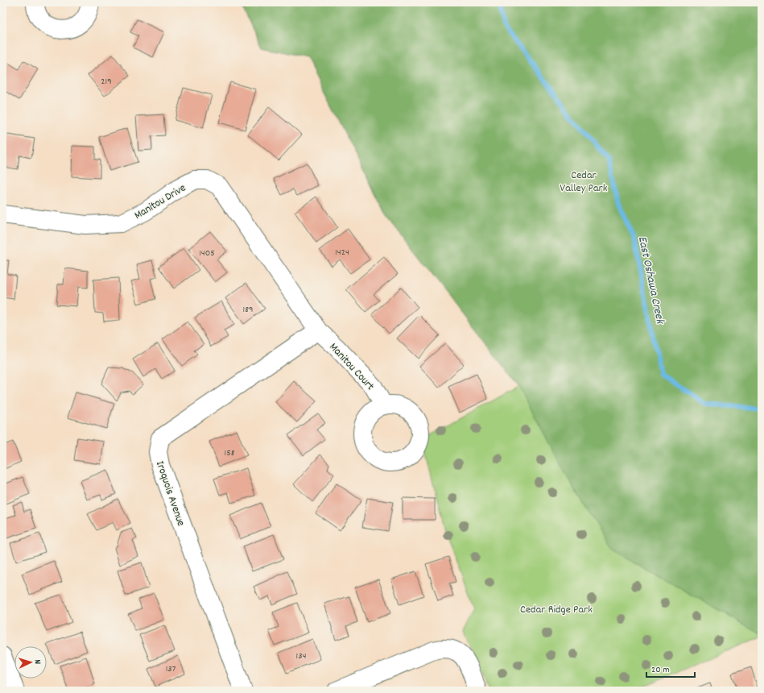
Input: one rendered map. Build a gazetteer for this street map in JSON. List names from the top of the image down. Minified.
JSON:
{"streets":{"street":["Manitou Drive","Manitou Court","Iroquois Avenue"]},"crossings":[["Manitou Drive","Manitou Court"],["Manitou Drive","Iroquois Avenue"],["Manitou Court","Iroquois Avenue"]],"water":["East Oshawa Creek"],"parks":["Cedar Valley Park","Cedar Ridge Park"],"house_numbers":["219","1424","1405","189","158","134","137"],"scale_bar":"20 m","north":"right"}
